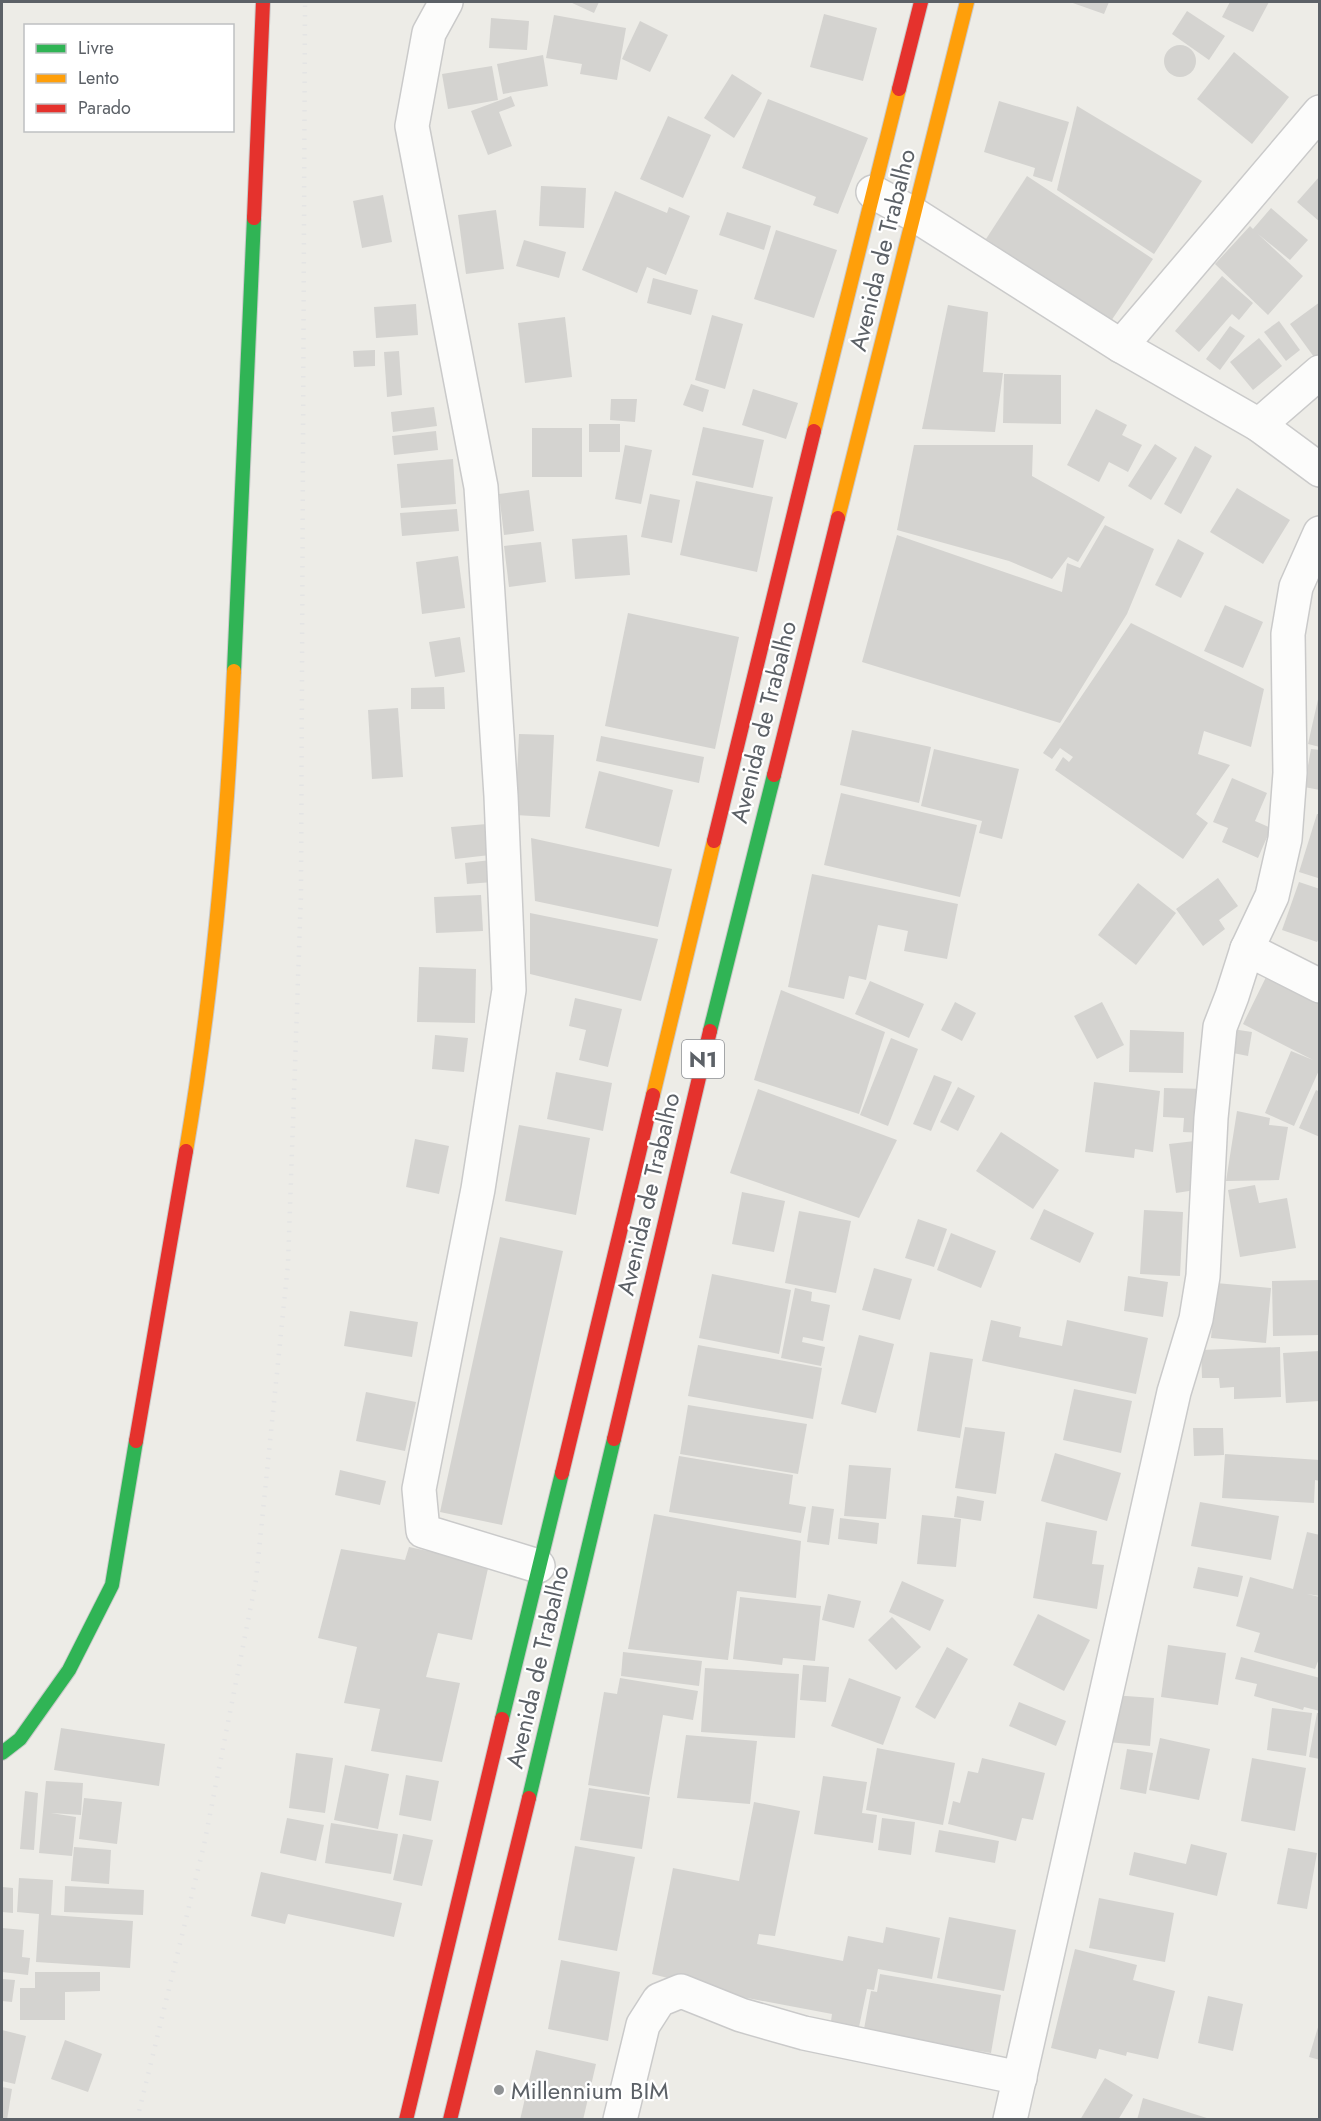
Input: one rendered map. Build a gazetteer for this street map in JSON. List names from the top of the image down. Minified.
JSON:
{"streets":{"main road":["Avenida de Trabalho","N1"]},"places":["Millennium BIM"],"legend":["Livre","Lento","Parado"]}
